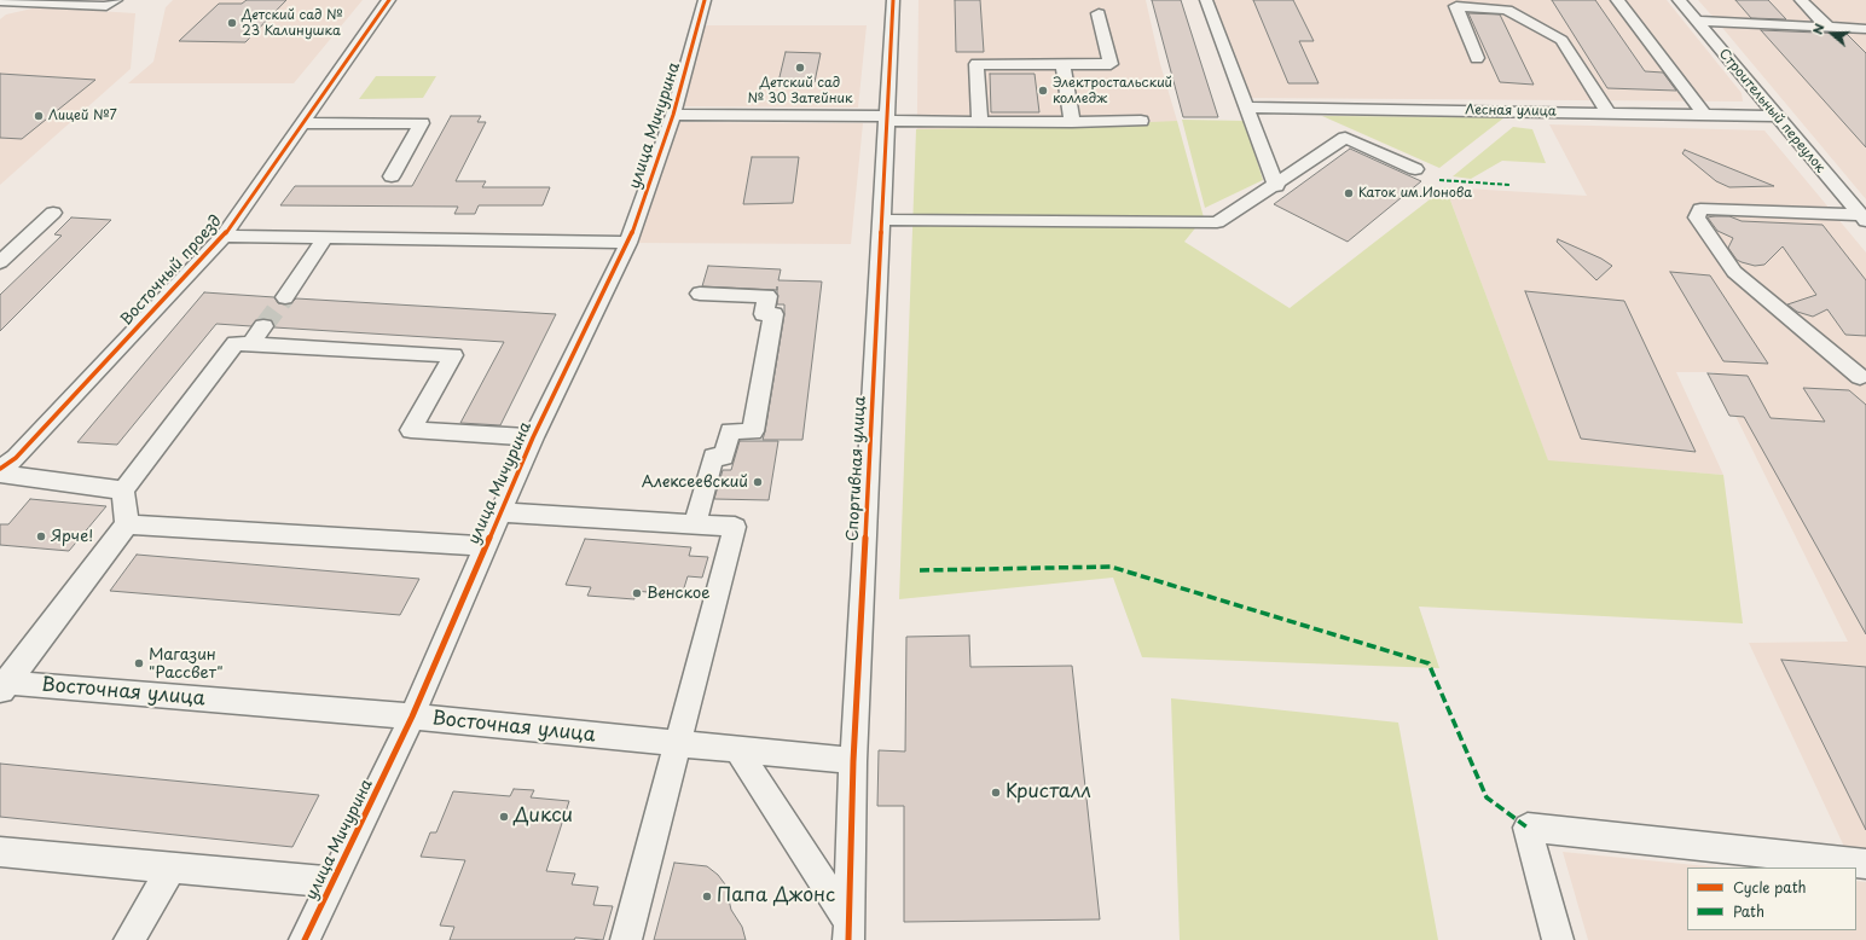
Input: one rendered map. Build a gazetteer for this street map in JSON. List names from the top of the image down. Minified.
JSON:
{"streets":{"street":["Лесная улица","Строительный переулок","улица Мичурина","Восточный проезд","Спортивная улица","Восточная улица"]},"crossings":[["Лесная улица","Строительный переулок"],["улица Мичурина","Восточная улица"],["Спортивная улица","Восточная улица"]],"places":["Детский сад № 23 Калинушка","Детский сад № 30 Затейник","Электростальский колледж","Лицей №7","Каток им.Ионова","Алексеевский","Ярче!","Венское","Магазин \"Рассвет\"","Кристалл","Дикси","Папа Джонс"],"legend":["Cycle path","Path"],"north":"left"}
